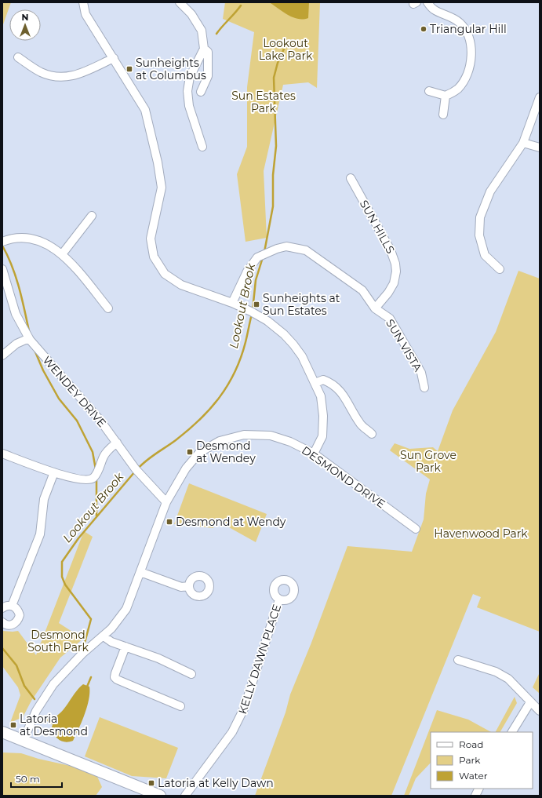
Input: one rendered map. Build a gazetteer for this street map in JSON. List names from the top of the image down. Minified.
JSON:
{"streets":{"street":["SUN HILLS","SUN VISTA","WENDEY DRIVE","DESMOND DRIVE","KELLY DAWN PLACE"]},"crossings":[["SUN HILLS","SUN VISTA"],["WENDEY DRIVE","DESMOND DRIVE"]],"water":["Lookout Brook"],"parks":["Lookout Lake Park","Sun Estates Park","Sun Grove Park","Havenwood Park","Desmond South Park"],"places":{"other":["Triangular Hill"],"transit":["Sunheights at Columbus","Sunheights at Sun Estates","Desmond at Wendey","Desmond at Wendy","Latoria at Desmond","Latoria at Kelly Dawn"]},"legend":["Road","Park","Water"],"scale_bar":"50 m","north":"top"}
